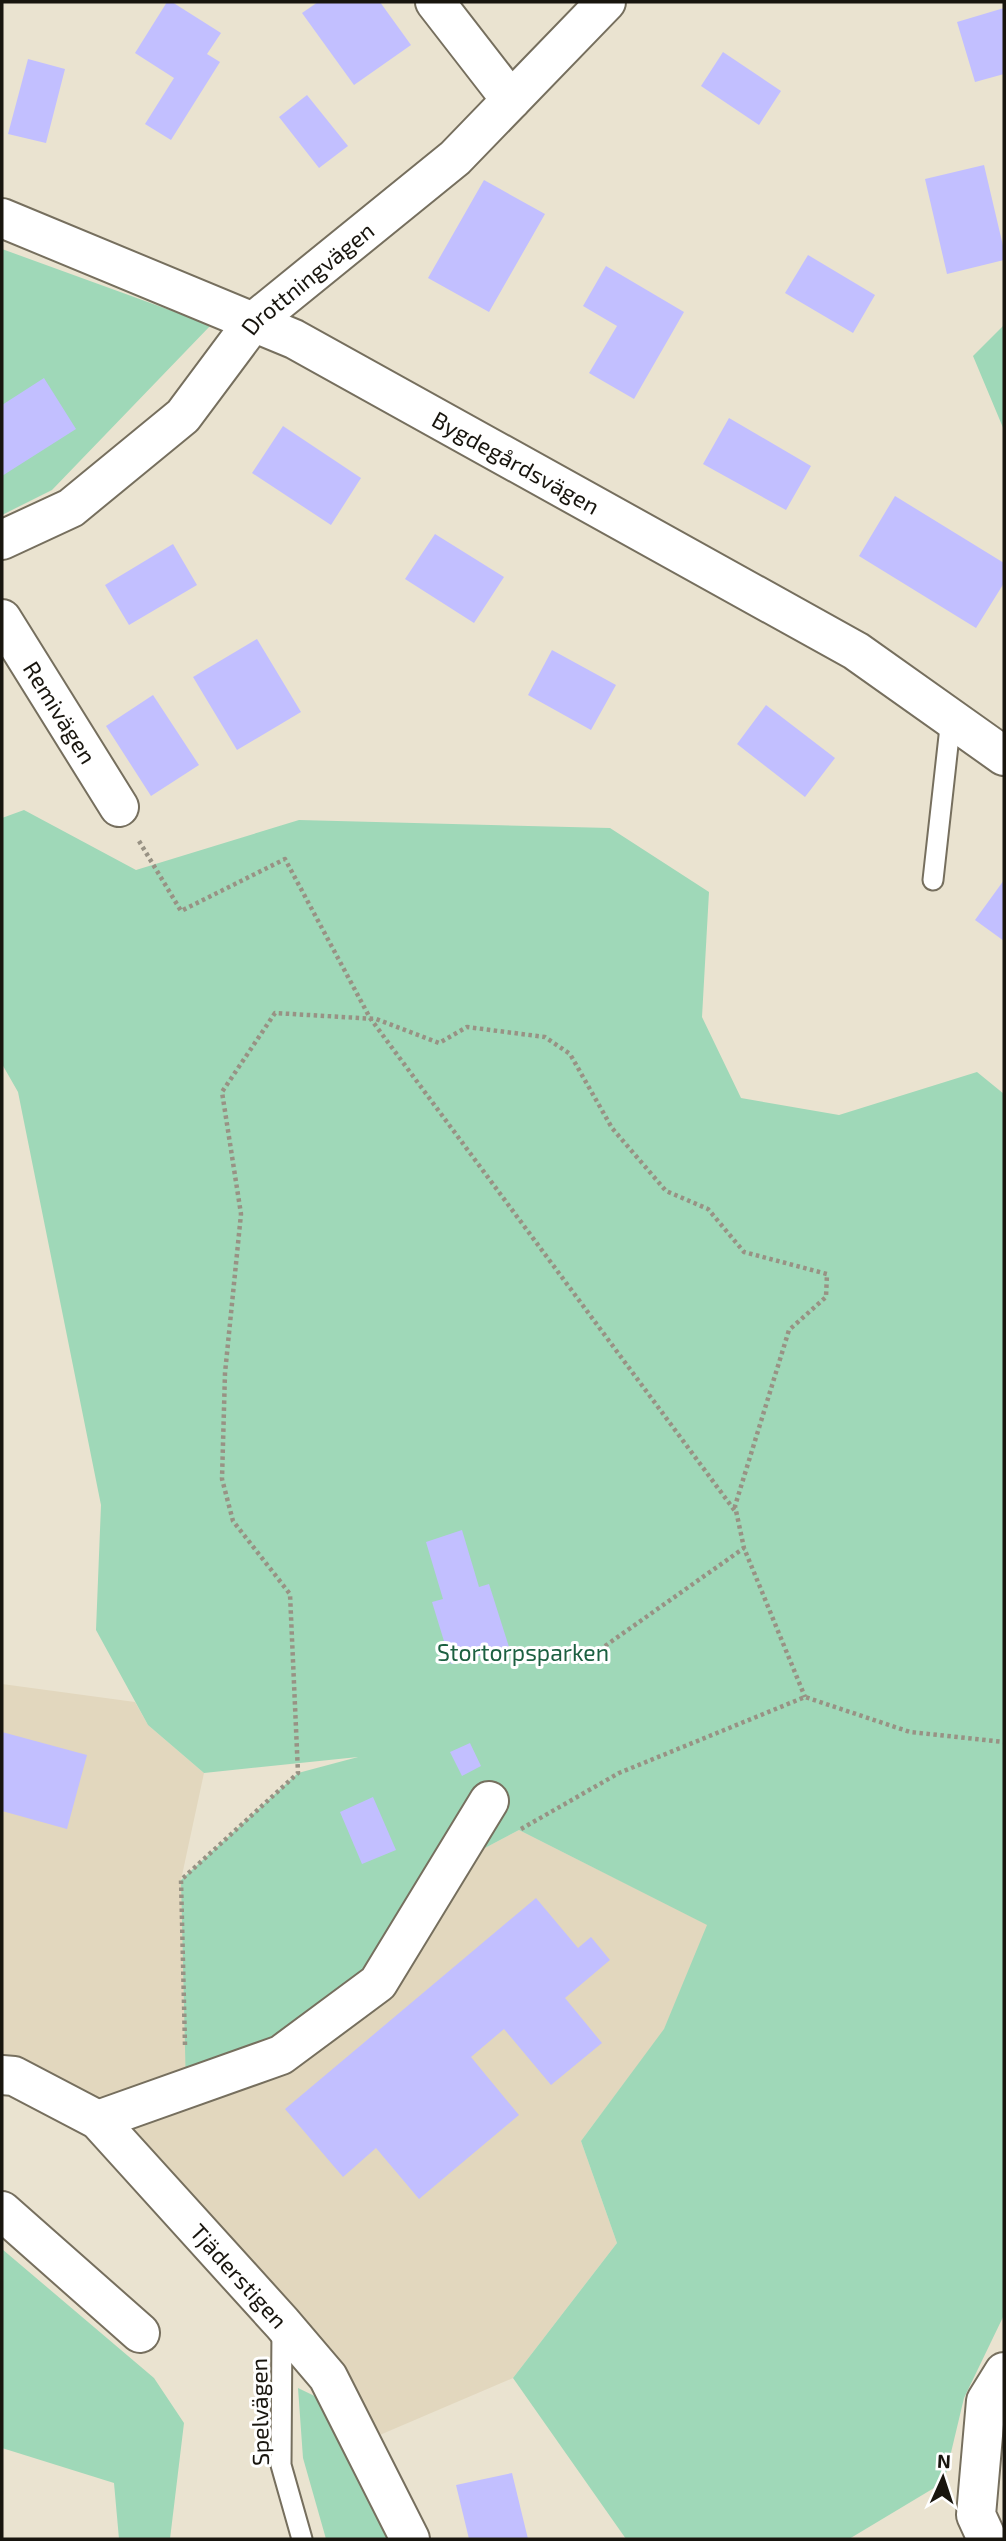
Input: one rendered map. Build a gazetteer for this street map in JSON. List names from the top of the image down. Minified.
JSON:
{"streets":{"street":["Drottningvägen","Bygdegårdsvägen","Remivägen","Tjäderstigen"],"lane":["Spelvägen"]},"crossings":[["Drottningvägen","Bygdegårdsvägen"],["Tjäderstigen","Spelvägen"]],"parks":["Stortorpsparken"],"north":"top"}
